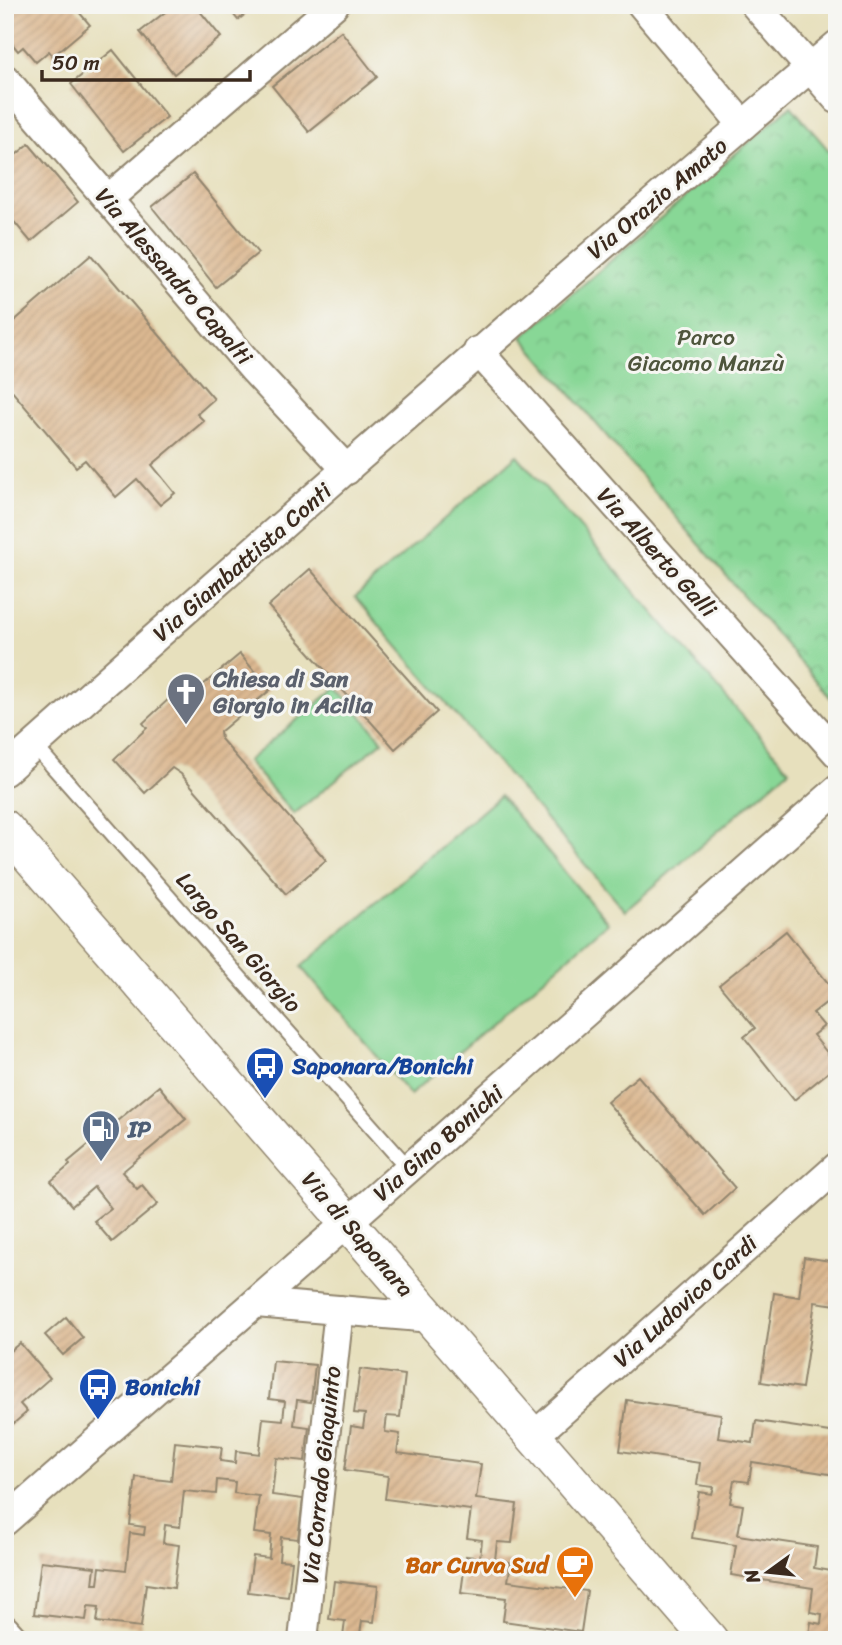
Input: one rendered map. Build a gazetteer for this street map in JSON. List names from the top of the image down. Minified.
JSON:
{"streets":{"street":["Via Orazio Amato","Via Alessandro Capalti","Via Alberto Galli","Via Giambattista Conti","Via Gino Bonichi","Via di Saponara","Via Ludovico Cardi","Via Corrado Giaquinto"],"lane":["Largo San Giorgio"]},"crossings":[["Via Orazio Amato","Via Alberto Galli"],["Via Orazio Amato","Via Giambattista Conti"],["Via Alessandro Capalti","Via Giambattista Conti"],["Via Alberto Galli","Via Giambattista Conti"],["Via Giambattista Conti","Largo San Giorgio"],["Largo San Giorgio","Via Gino Bonichi"],["Via Gino Bonichi","Via di Saponara"],["Via di Saponara","Via Ludovico Cardi"]],"parks":["Parco Giacomo Manzù"],"places":{"church":["Chiesa di San Giorgio in Acilia"],"bus stop":["Saponara/Bonichi","Bonichi"],"fuel station":["IP"],"cafe":["Bar Curva Sud"]},"scale_bar":"50 m","north":"left"}
